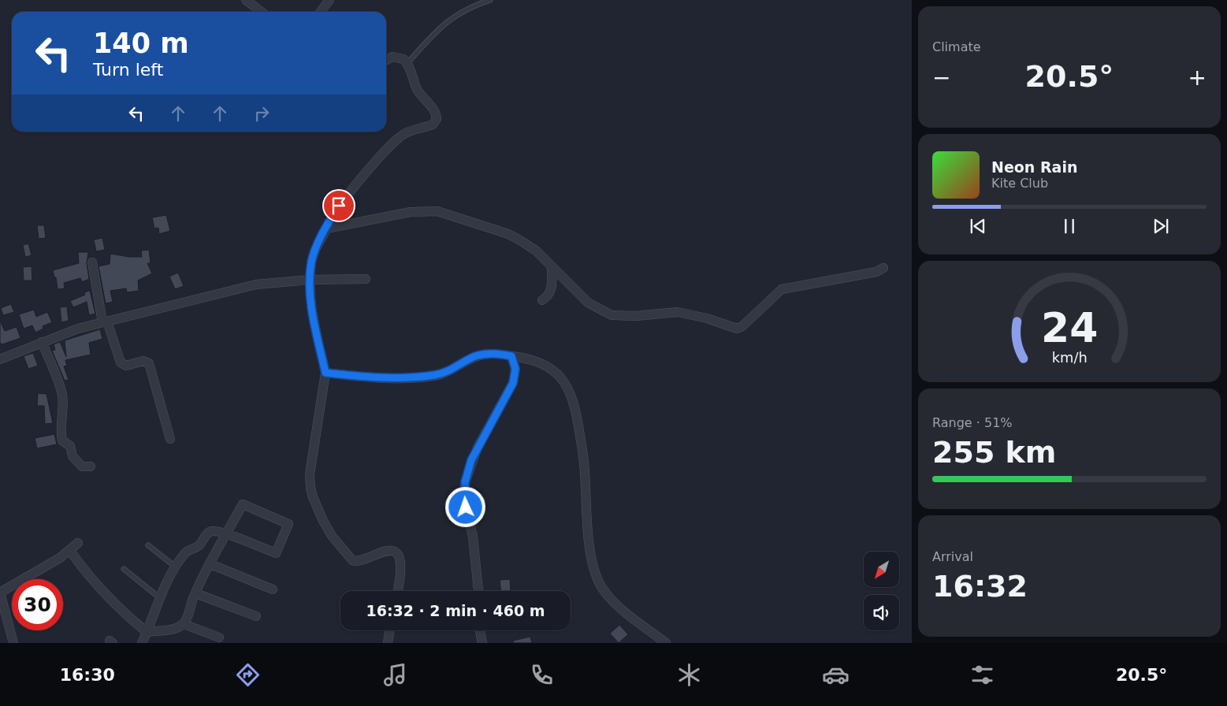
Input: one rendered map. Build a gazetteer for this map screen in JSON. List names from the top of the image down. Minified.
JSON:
{"north":"bottom left","page":{"tile":["Climate",["Range · 51%","255 km"],["Arrival","16:32"]],"turn":["140 m","Turn left"],"heat":["−","20.5°","+"],"song":["Neon Rain","Kite Club"],"limit":"30","trip":"16:32 · 2 min · 460 m","tabs":["16:30","20.5°"],"gauge":["24","km/h"]}}
